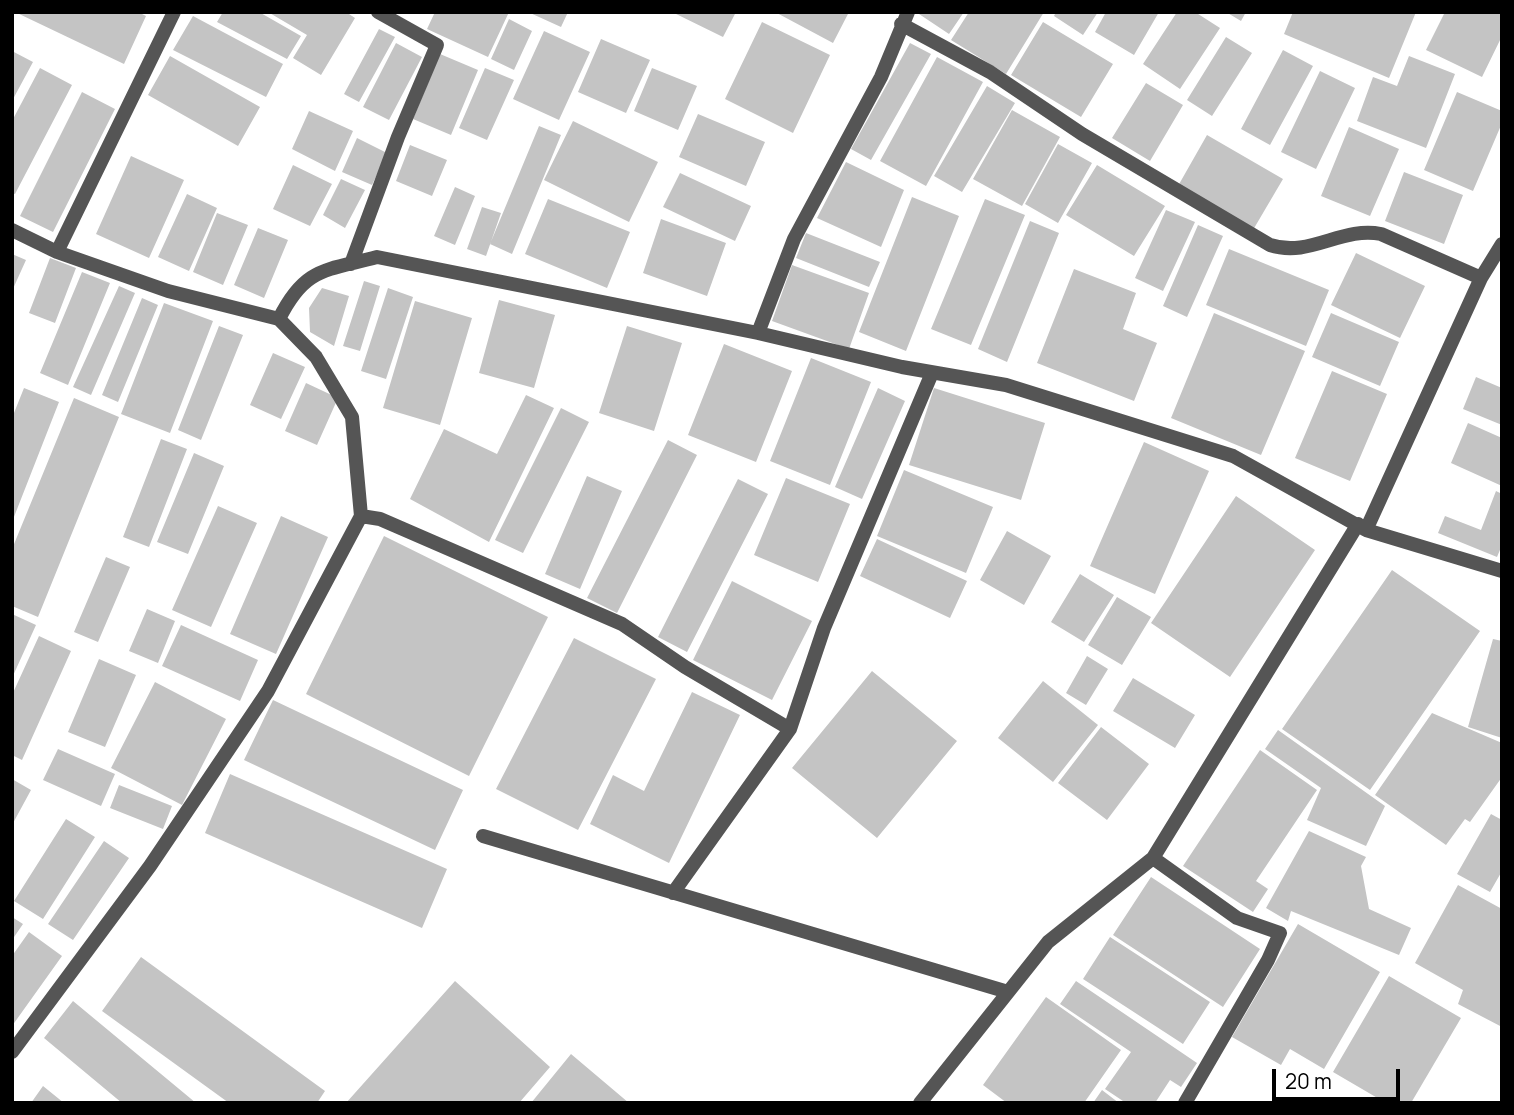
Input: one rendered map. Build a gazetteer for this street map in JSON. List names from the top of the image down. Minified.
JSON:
{"scale_bar":"20 m"}
